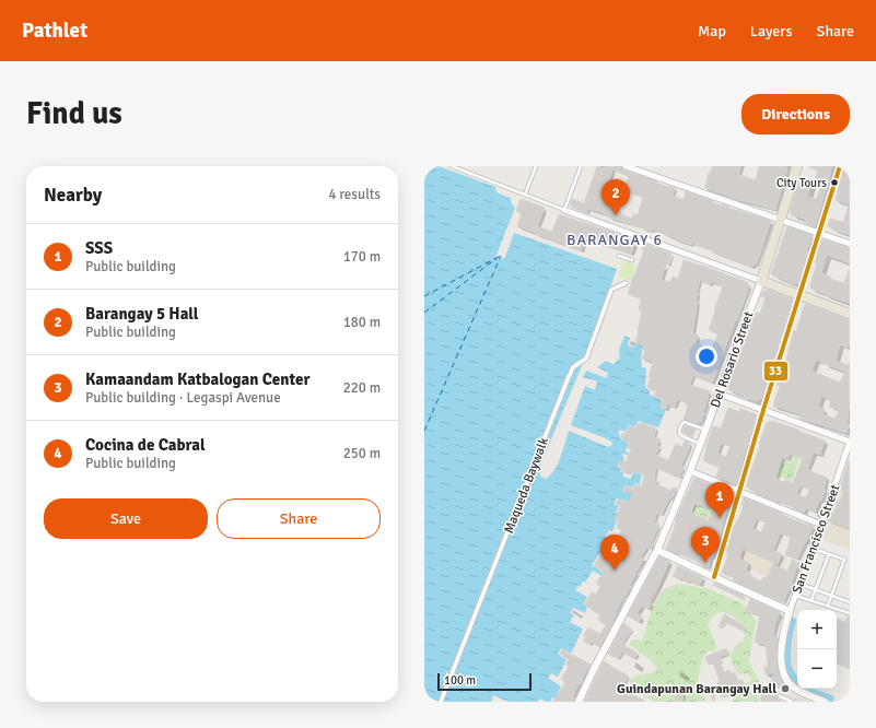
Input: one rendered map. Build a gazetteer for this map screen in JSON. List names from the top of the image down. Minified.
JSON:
{"streets":{"main road":["Del Rosario Street"],"street":["Maqueda Baywalk","San Francisco Street"]},"districts":["BARANGAY 6"],"places":["City Tours","Guindapunan Barangay Hall"],"lines":["transit line 33"],"scale_bar":"100 m","page":{"header":"Pathlet","nav":["Map","Layers","Share"],"buttons":["Directions",["Save","Share"]],"title":"Find us","heading":["Nearby","4 results"],"pins":["2","1","3","4"],"list":[{"mark":"1","name":"SSS","note":"Public building","value":"170 m"},{"mark":"2","name":"Barangay 5 Hall","note":"Public building","value":"180 m"},{"mark":"3","name":"Kamaandam Katbalogan Center","note":"Public building · Legaspi Avenue","value":"220 m"},{"mark":"4","name":"Cocina de Cabral","note":"Public building","value":"250 m"}],"map_buttons":["+","−"],"scale":"100 m"}}
